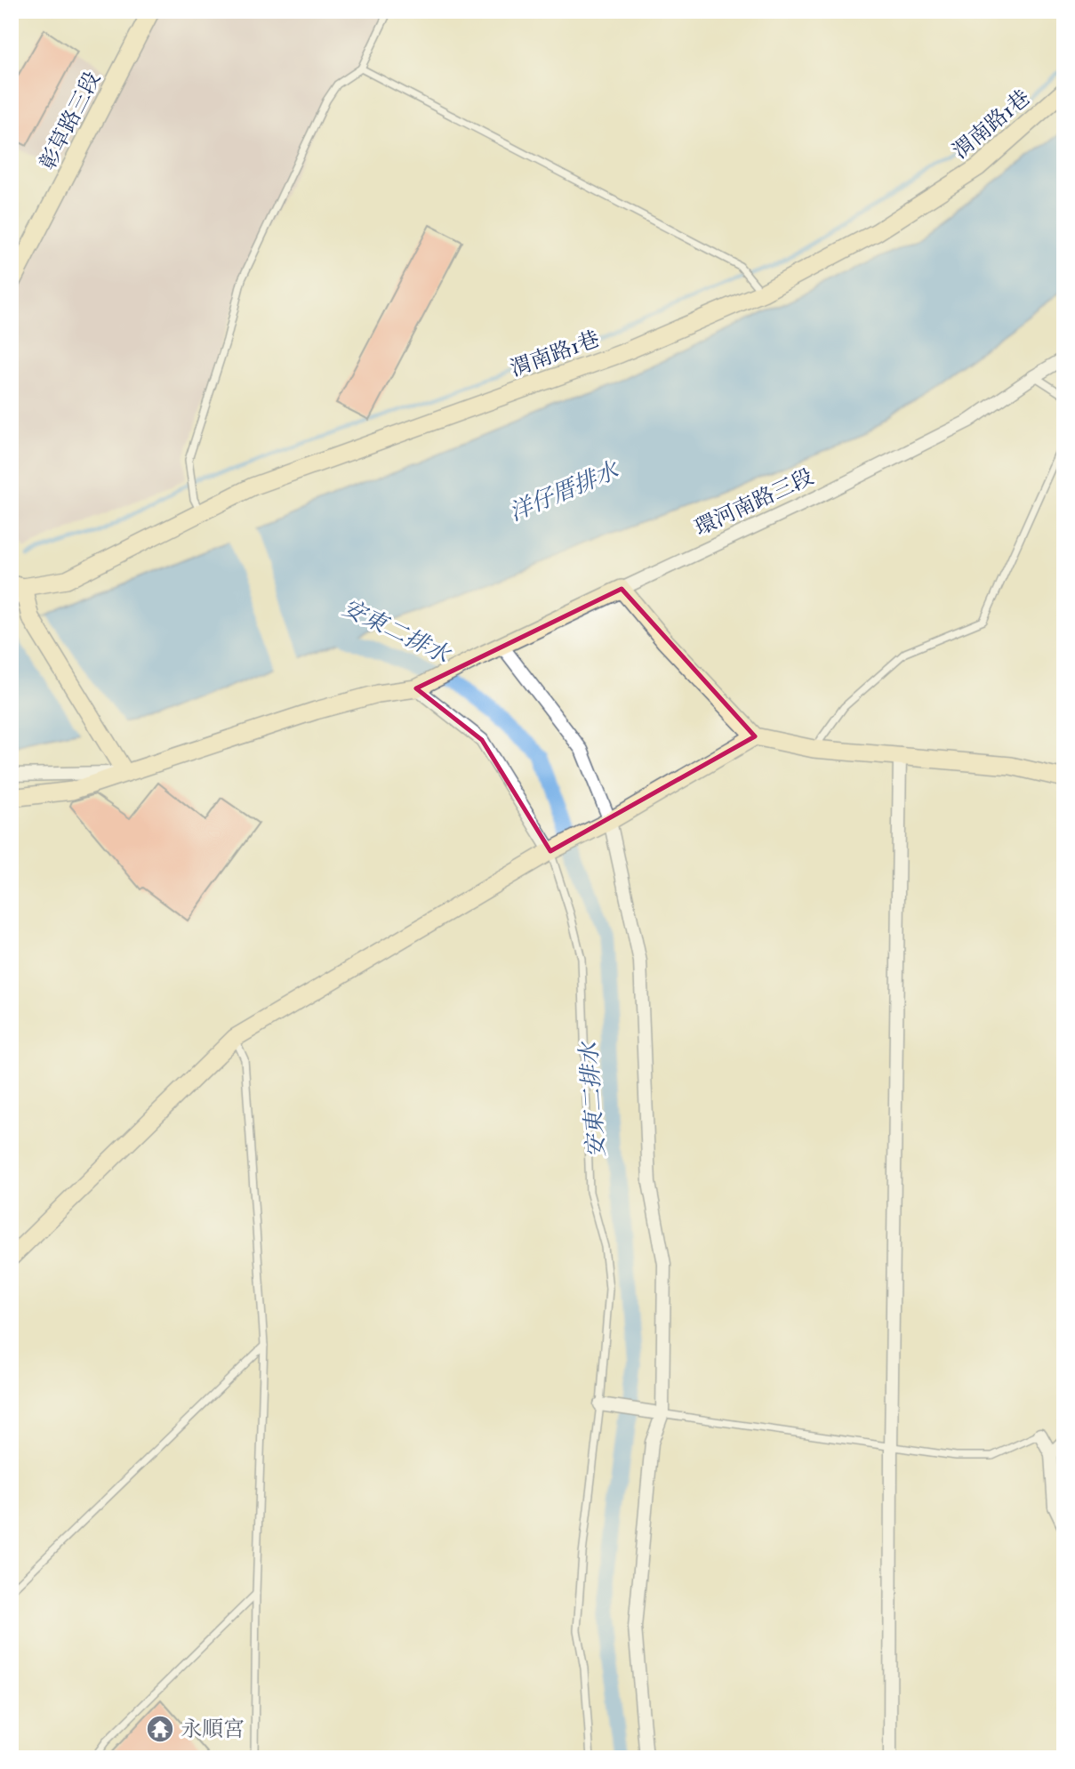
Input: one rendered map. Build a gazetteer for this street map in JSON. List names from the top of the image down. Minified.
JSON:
{"streets":{"street":["彰草路三段","渭南路1巷","環河南路三段"]},"water":["洋仔厝排水","安東二排水"],"places":{"temple":["永順宮"]}}
